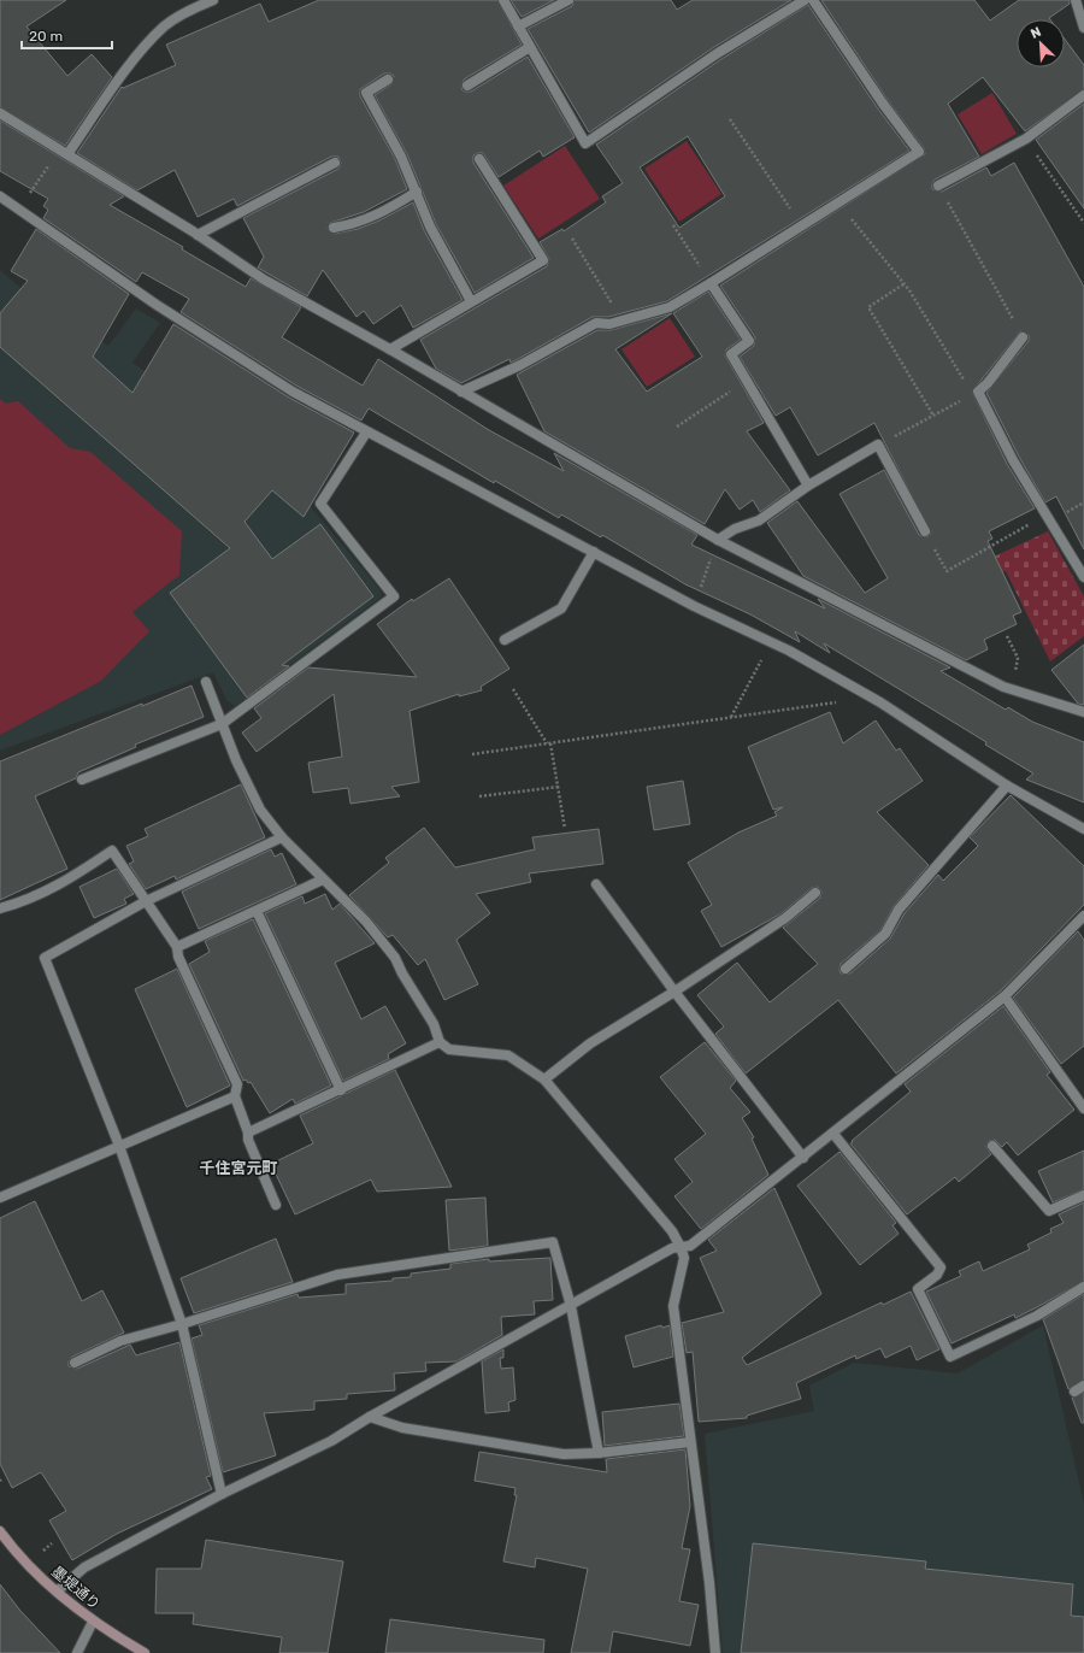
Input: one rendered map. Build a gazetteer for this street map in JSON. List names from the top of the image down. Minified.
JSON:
{"streets":{"main road":["墨堤通り"]},"districts":["千住宮元町"],"scale_bar":"20 m","north":"top left"}
